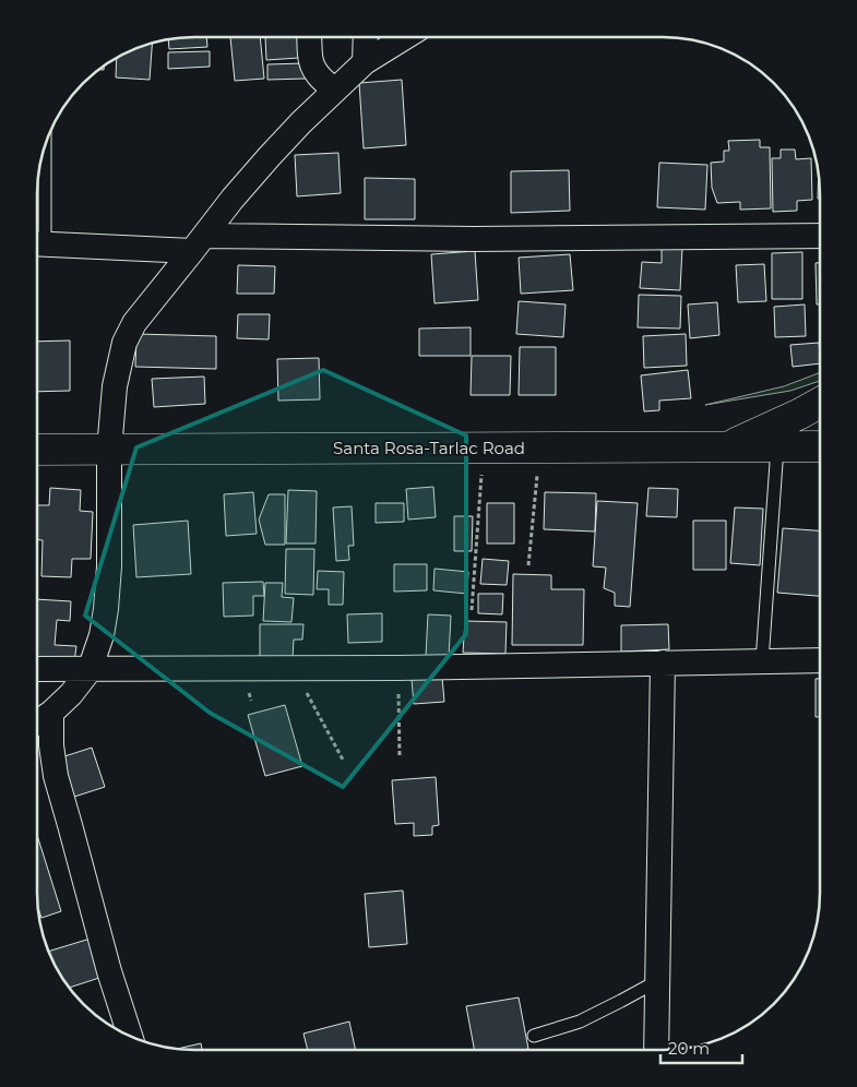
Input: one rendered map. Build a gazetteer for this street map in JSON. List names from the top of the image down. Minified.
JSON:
{"streets":{"highway":["Santa Rosa-Tarlac Road"]},"scale_bar":"20 m"}
